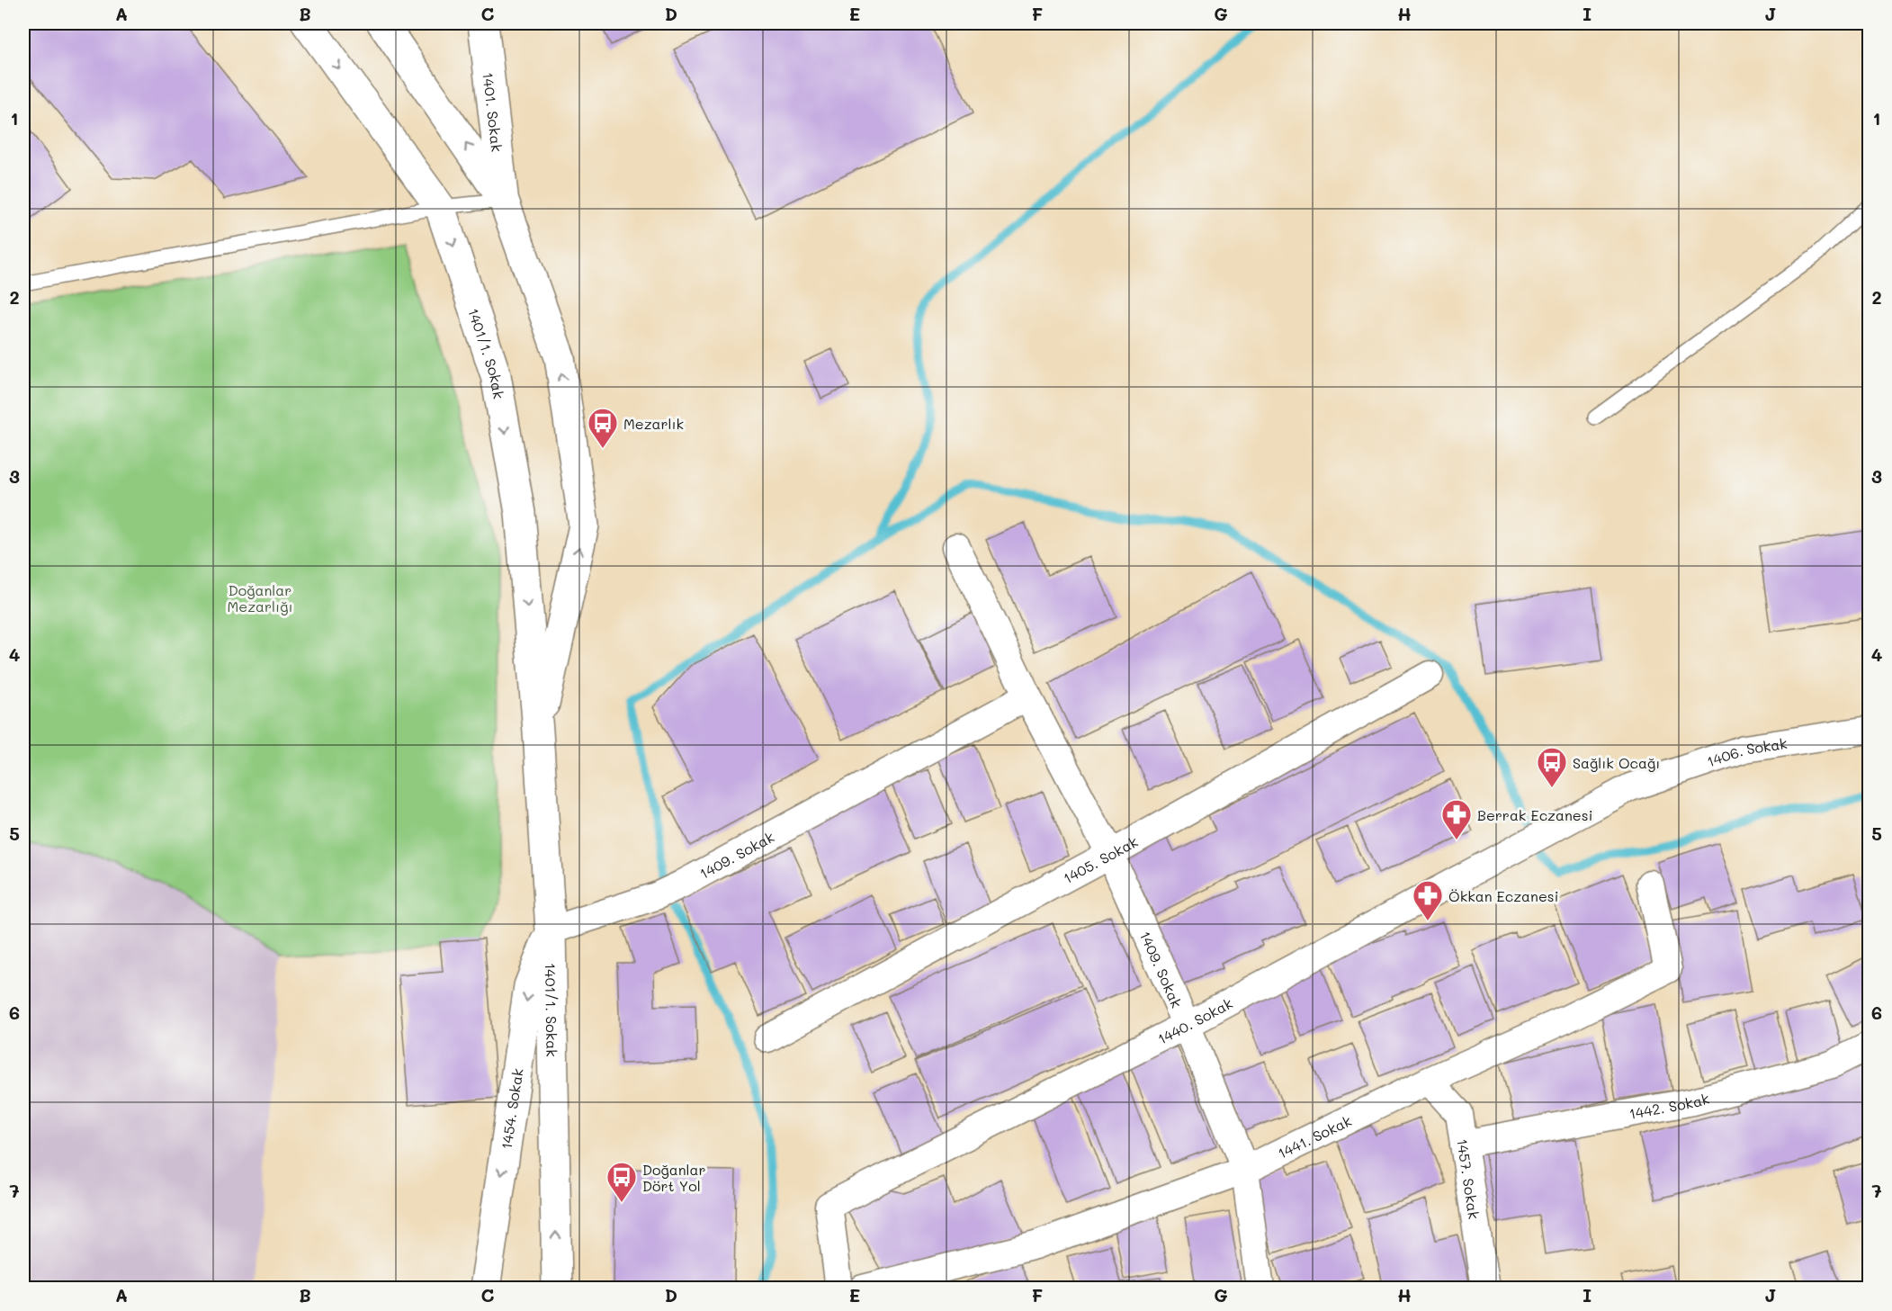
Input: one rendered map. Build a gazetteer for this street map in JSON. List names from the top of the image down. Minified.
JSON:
{"streets":{"main road":["1401. Sokak","1401/1. Sokak","1454. Sokak"],"street":["1406. Sokak","1409. Sokak","1405. Sokak","1440. Sokak","1442. Sokak","1441. Sokak","1457. Sokak"]},"crossings":[["1401. Sokak","1401/1. Sokak"],["1401/1. Sokak","1409. Sokak"],["1401/1. Sokak","1454. Sokak"],["1406. Sokak","1440. Sokak"],["1409. Sokak","1405. Sokak"],["1409. Sokak","1440. Sokak"],["1409. Sokak","1454. Sokak"],["1409. Sokak","1441. Sokak"],["1442. Sokak","1457. Sokak"],["1441. Sokak","1457. Sokak"]],"one_way":["1454. Sokak"],"parks":["Doğanlar Mezarlığı"],"places":{"bus stop":["Mezarlık","Sağlık Ocağı","Doğanlar Dört Yol"],"pharmacy":["Berrak Eczanesi","Ökkan Eczanesi"]},"grid":{"columns":["A","B","C","D","E","F","G","H","I","J"],"rows":["1","2","3","4","5","6","7"]}}
